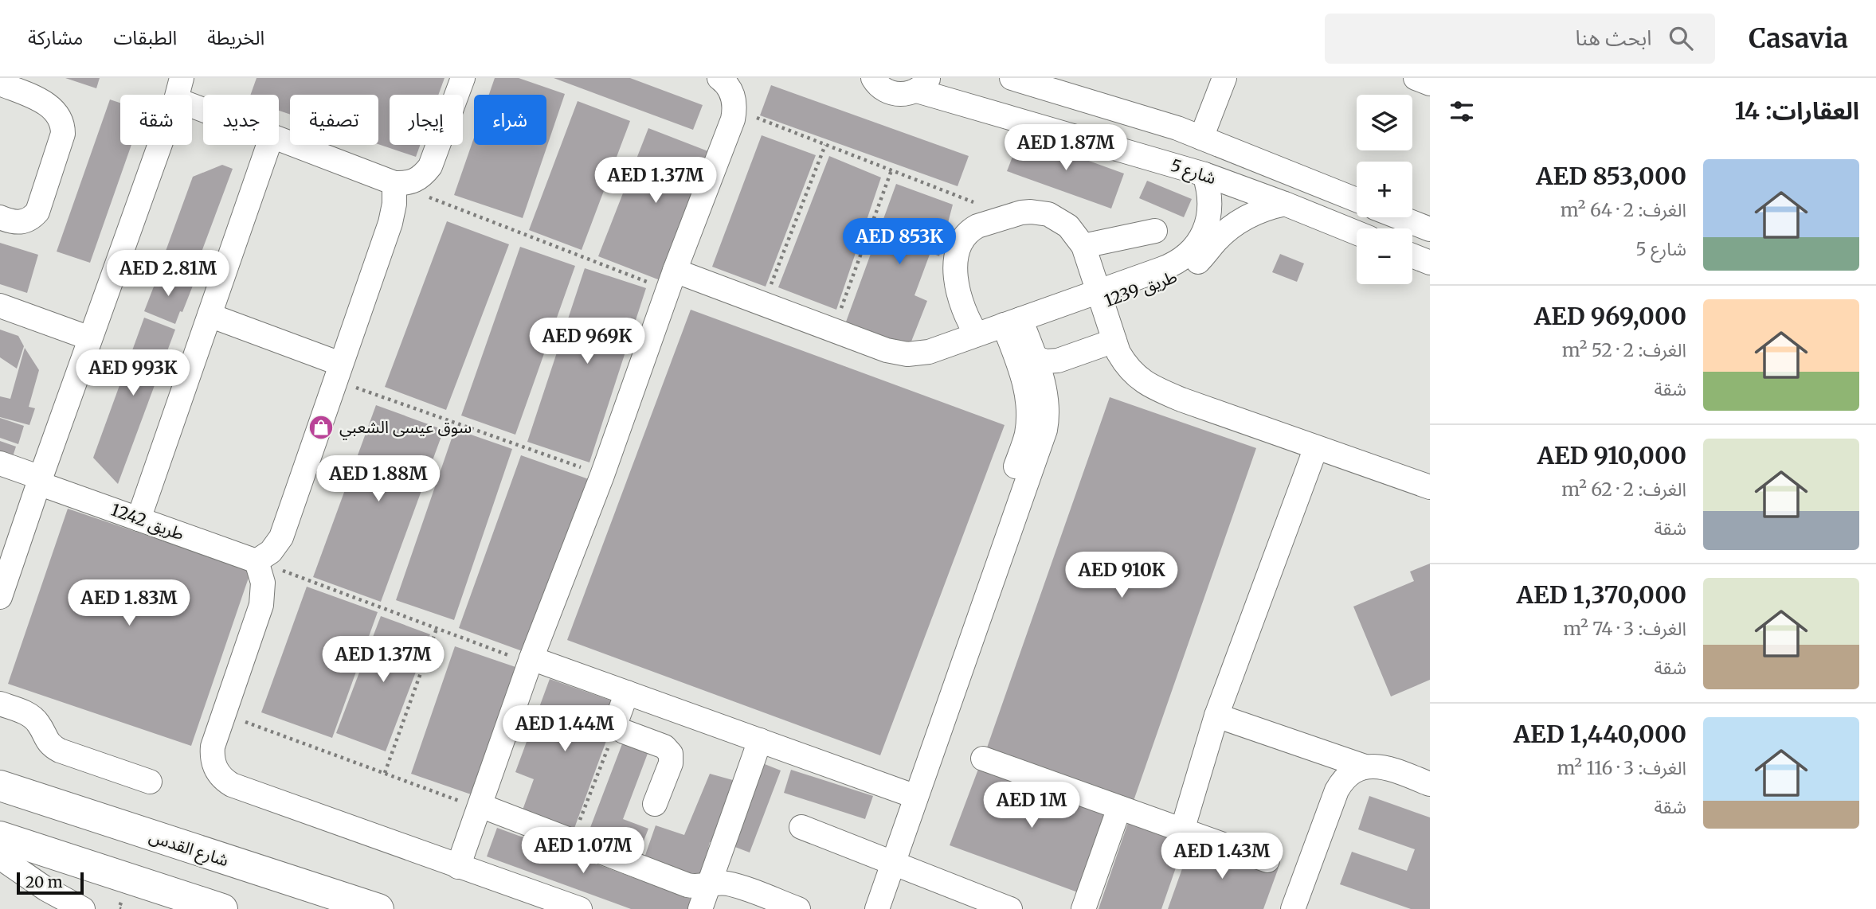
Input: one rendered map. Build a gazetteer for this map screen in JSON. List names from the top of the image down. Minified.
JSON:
{"streets":{"main road":["شارع القدس"],"street":["شارع 5","طريق 1239","طريق 1242"]},"crossings":[["شارع 5","طريق 1239"]],"places":{"shop":["سوق عيسى الشعبي"]},"scale_bar":"20 m","page":{"header":"Casavia","search":"ابحث هنا","nav":["الخريطة","الطبقات","مشاركة"],"heading":"العقارات: 14","map_buttons":["+","−"],"chip":["شراء","إيجار","تصفية","جديد","شقة"],"price":["AED 1.87M","AED 1.37M","AED 853K","AED 2.81M","AED 969K","AED 993K","AED 1.88M","AED 910K","AED 1.83M","AED 1.37M","AED 1.44M","AED 1M","AED 1.07M","AED 1.43M"],"list":[{"name":"AED 853,000","note":"الغرف: 2 · 64 m² · شارع 5"},{"name":"AED 969,000","note":"الغرف: 2 · 52 m² · شقة"},{"name":"AED 910,000","note":"الغرف: 2 · 62 m² · شقة"},{"name":"AED 1,370,000","note":"الغرف: 3 · 74 m² · شقة"},{"name":"AED 1,440,000","note":"الغرف: 3 · 116 m² · شقة"}],"scale":"20 m"}}
